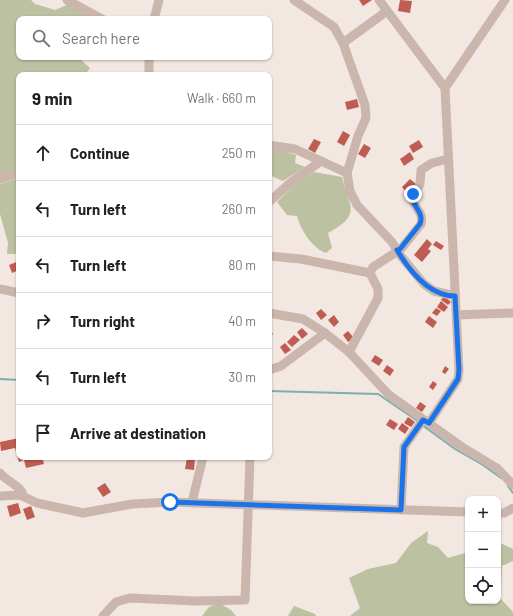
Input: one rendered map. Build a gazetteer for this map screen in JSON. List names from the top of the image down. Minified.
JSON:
{"page":{"search":"Search here","heading":["9 min","Walk · 660 m"],"list":[["Continue","250 m"],["Turn left","260 m"],["Turn left","80 m"],["Turn right","40 m"],["Turn left","30 m"],"Arrive at destination"],"map_buttons":["+","−"]}}
